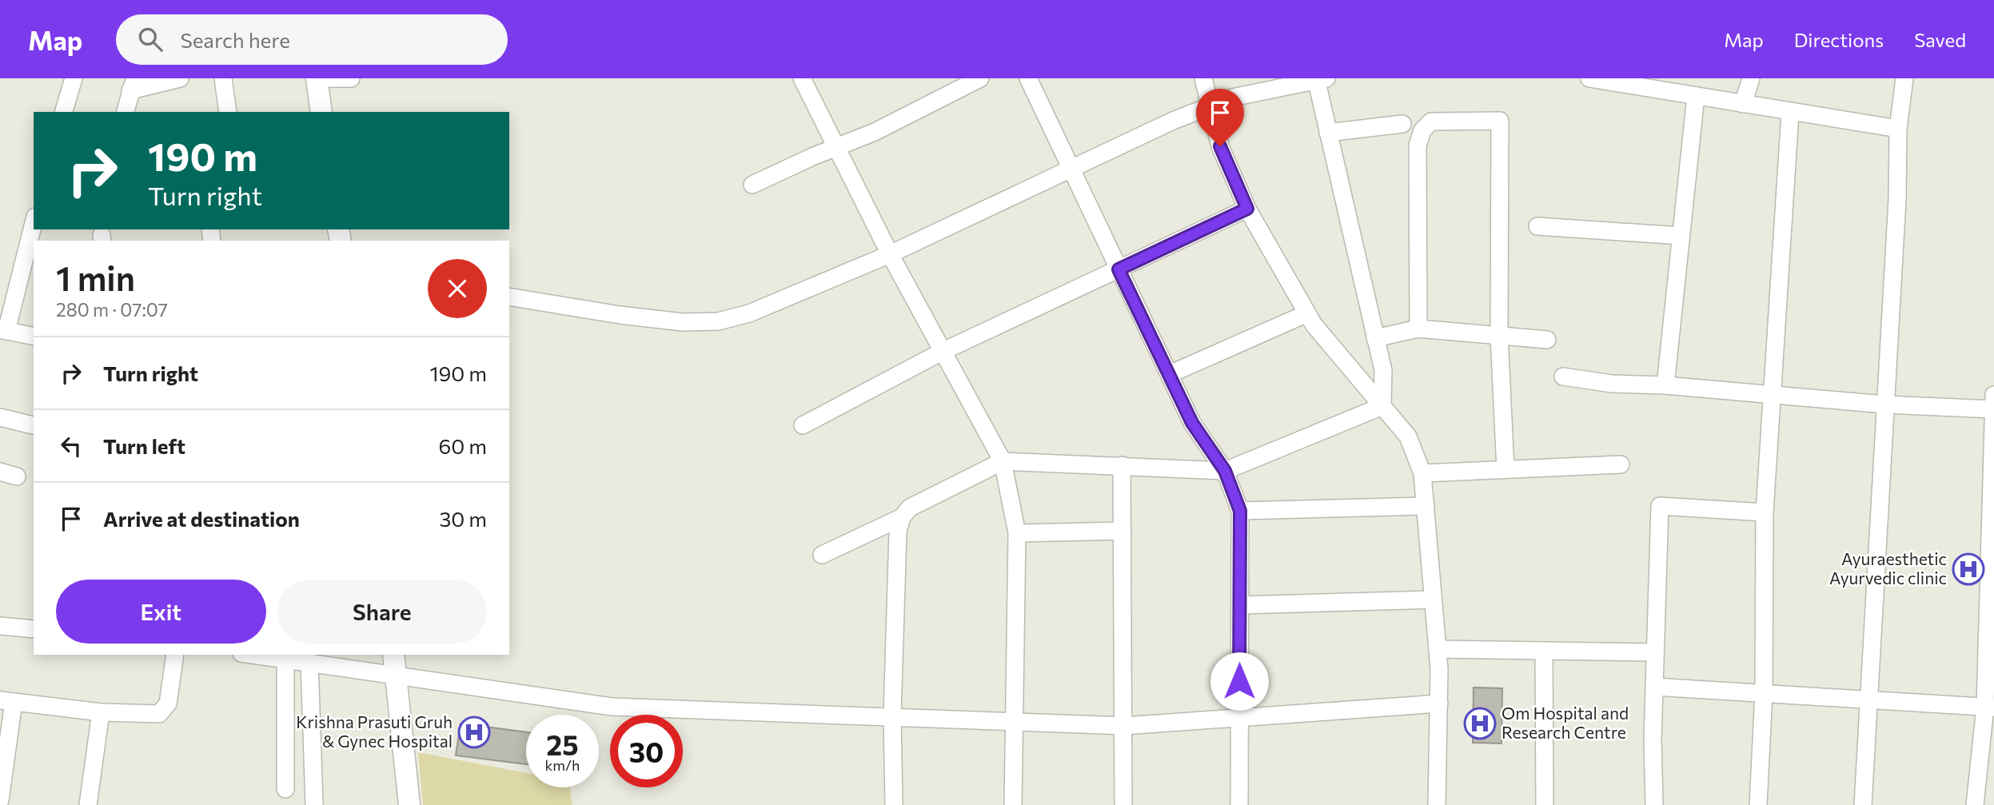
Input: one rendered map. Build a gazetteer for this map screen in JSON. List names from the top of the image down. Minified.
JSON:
{"places":{"hospital":["Ayuraesthetic Ayurvedic clinic","Om Hospital and Research Centre","Krishna Prasuti Gruh & Gynec Hospital"]},"page":{"header":"Map","search":"Search here","nav":["Map","Directions","Saved"],"turn":["190 m","Turn right"],"heading":["1 min","280 m · 07:07"],"list":[{"name":"Turn right","value":"190 m"},{"name":"Turn left","value":"60 m"},{"name":"Arrive at destination","value":"30 m"}],"buttons":["Exit","Share"],"speed":"25 km/h","limit":"30"}}
